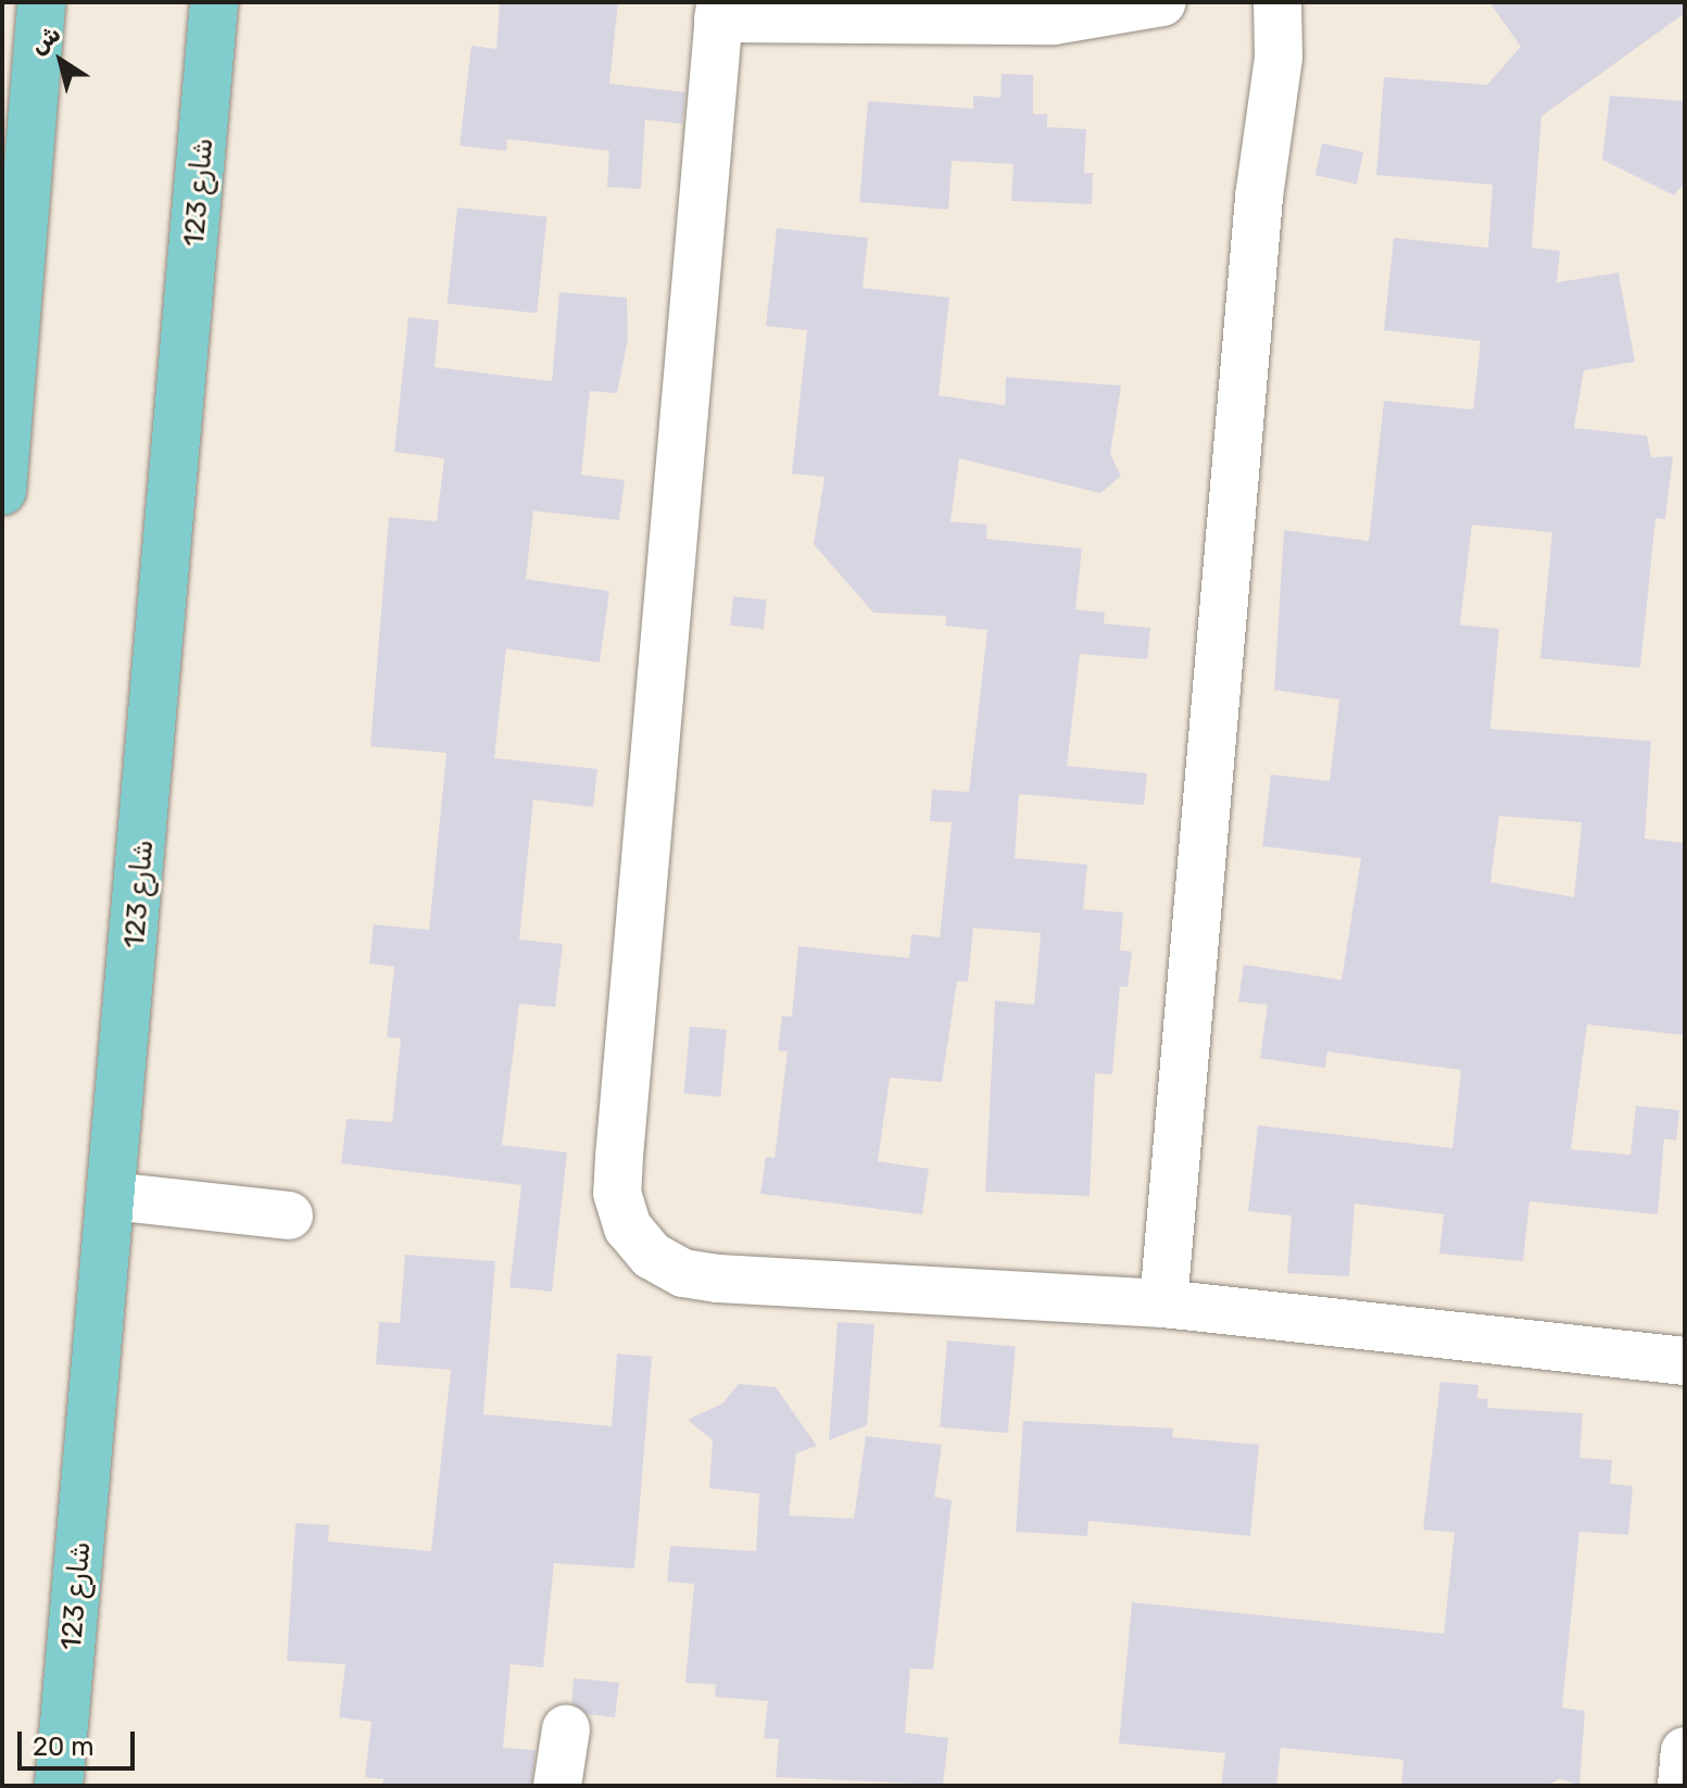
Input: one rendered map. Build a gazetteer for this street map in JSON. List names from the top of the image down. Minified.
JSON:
{"streets":{"main road":["شارع 123"]},"scale_bar":"20 m","north":"top left"}
